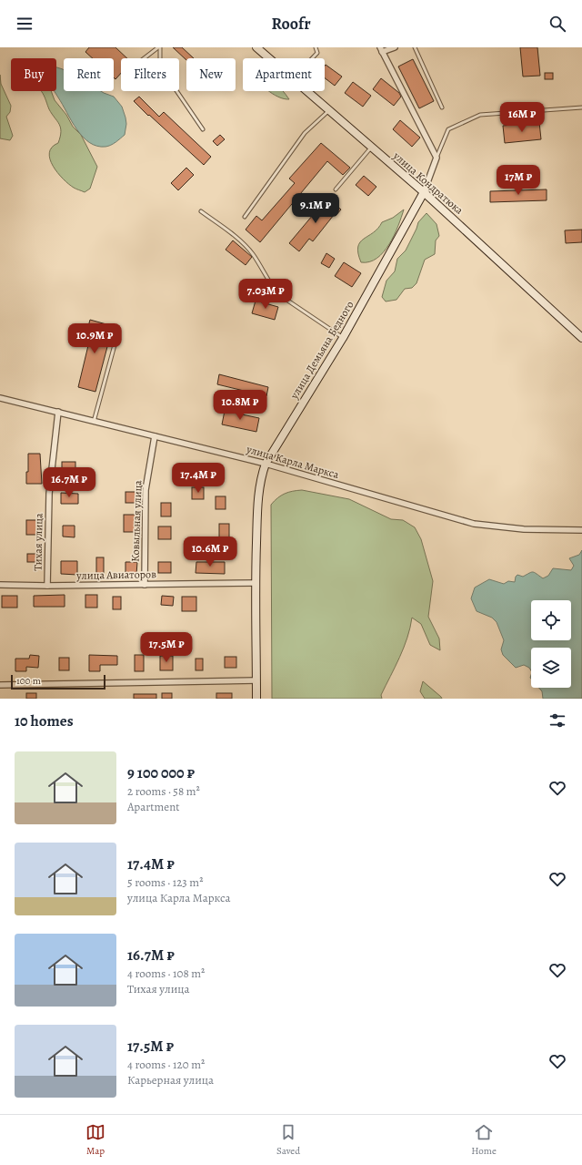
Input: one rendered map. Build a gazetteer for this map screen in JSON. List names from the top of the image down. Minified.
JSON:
{"streets":{"street":["улица Кондратюка","улица Демьяна Бедного","улица Карла Маркса","Ковыльная улица","Тихая улица","улица Авиаторов"]},"crossings":[["улица Кондратюка","улица Демьяна Бедного"],["улица Демьяна Бедного","улица Карла Маркса"],["улица Демьяна Бедного","улица Авиаторов"],["улица Карла Маркса","Ковыльная улица"],["улица Карла Маркса","Тихая улица"],["Ковыльная улица","улица Авиаторов"],["Тихая улица","улица Авиаторов"]],"scale_bar":"100 m","page":{"header":"Roofr","chip":["Buy","Rent","Filters","New","Apartment"],"price":["16M ₽","17M ₽","9.1M ₽","7.03M ₽","10.9M ₽","10.8M ₽","17.4M ₽","16.7M ₽","10.6M ₽","17.5M ₽"],"scale":"100 m","heading":"10 homes","list":[{"name":"9 100 000 ₽","note":"2 rooms · 58 m² · Apartment"},{"name":"17.4M ₽","note":"5 rooms · 123 m² · улица Карла Маркса"},{"name":"16.7M ₽","note":"4 rooms · 108 m² · Тихая улица"},{"name":"17.5M ₽","note":"4 rooms · 120 m² · Карьерная улица"}],"tabs":["Map","Saved","Home"]}}
